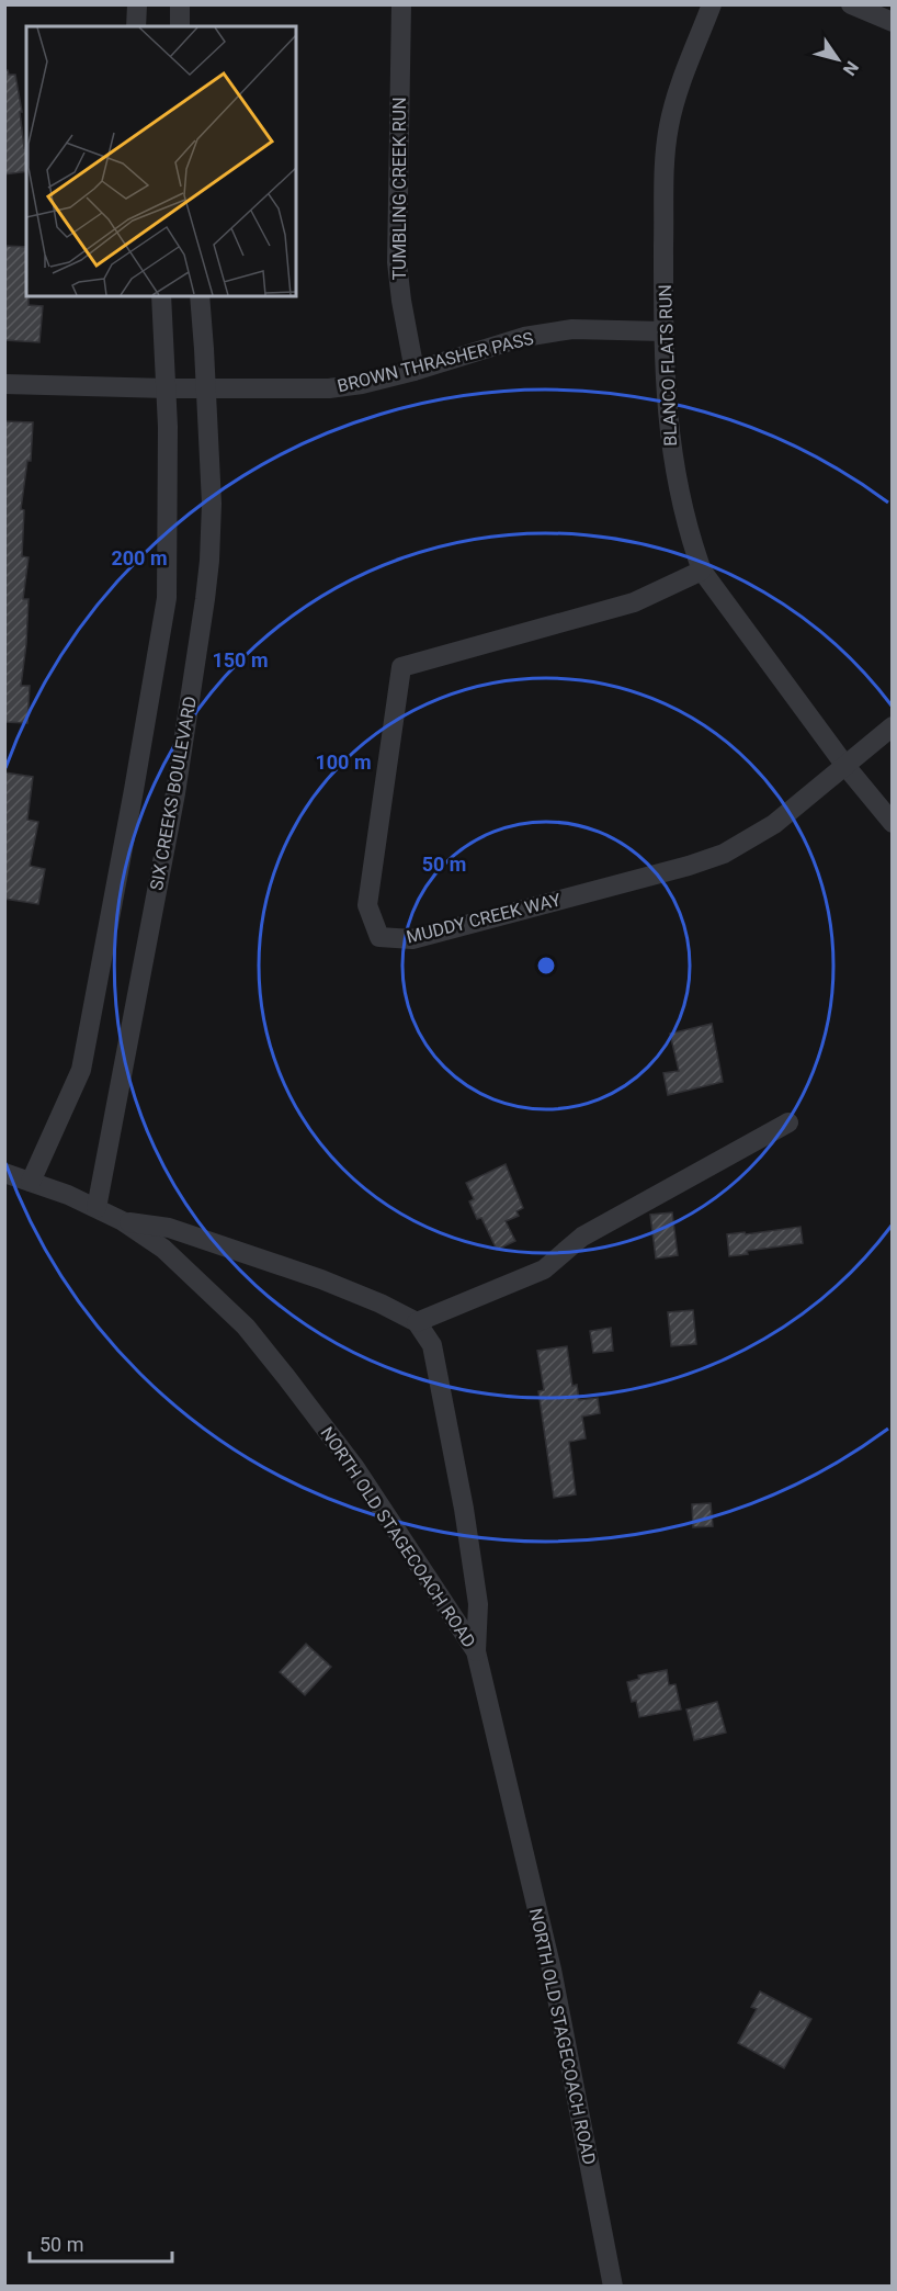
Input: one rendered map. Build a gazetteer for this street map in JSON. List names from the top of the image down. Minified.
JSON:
{"streets":{"street":["TUMBLING CREEK RUN","BROWN THRASHER PASS","BLANCO FLATS RUN","SIX CREEKS BOULEVARD","MUDDY CREEK WAY","NORTH OLD STAGECOACH ROAD"]},"crossings":[["TUMBLING CREEK RUN","BROWN THRASHER PASS"],["BROWN THRASHER PASS","BLANCO FLATS RUN"],["BROWN THRASHER PASS","SIX CREEKS BOULEVARD"],["BLANCO FLATS RUN","MUDDY CREEK WAY"],["SIX CREEKS BOULEVARD","NORTH OLD STAGECOACH ROAD"]],"scale_bar":"50 m","north":"bottom right","rings":["200 m","150 m","100 m","50 m"]}
